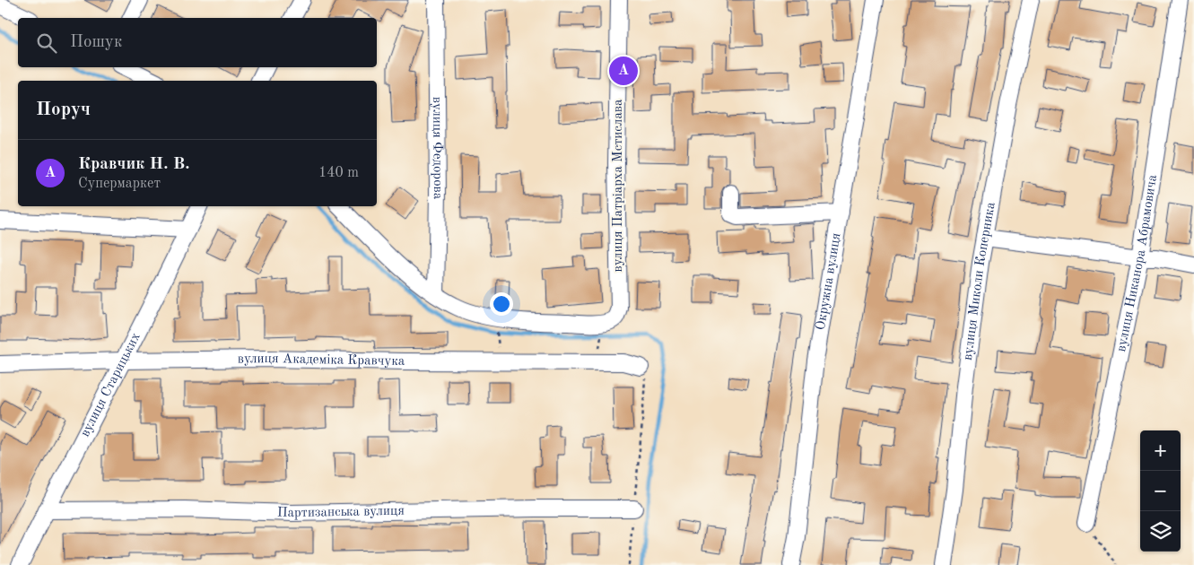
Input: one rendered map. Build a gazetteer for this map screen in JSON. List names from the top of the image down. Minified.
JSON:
{"streets":{"street":["вулиця Федорова","вулиця Патріарха Мстислава","вулиця Никанора Абрамовича","Окружна вулиця","вулиця Миколи Коперника","вулиця Академіка Кравчука","вулиця Старицьких","Партизанська вулиця"]},"crossings":[["вулиця Федорова","вулиця Патріарха Мстислава"],["вулиця Академіка Кравчука","вулиця Старицьких"],["вулиця Старицьких","Партизанська вулиця"]],"page":{"search":"Пошук","pins":"A","heading":"Поруч","list":[{"mark":"A","name":"Кравчик Н. В.","note":"Супермаркет","value":"140 m"}],"map_buttons":["+","−"]}}
